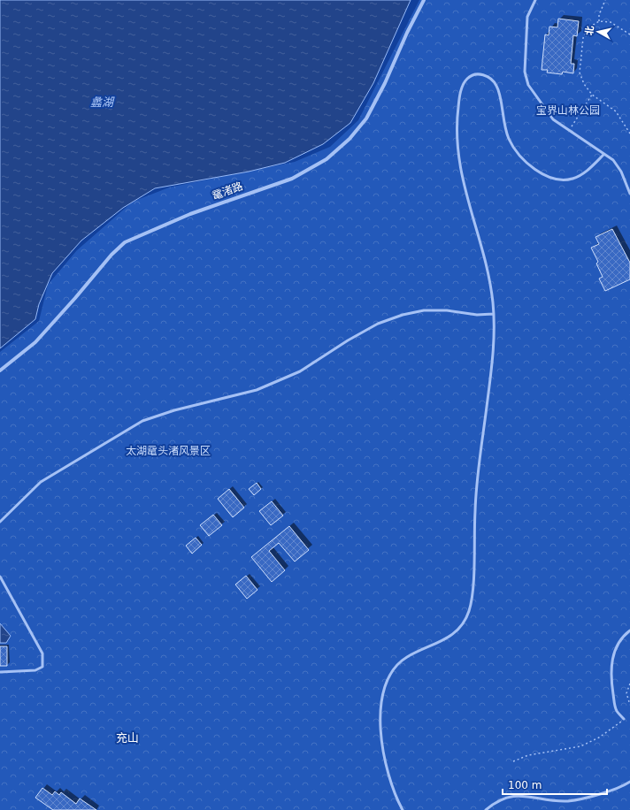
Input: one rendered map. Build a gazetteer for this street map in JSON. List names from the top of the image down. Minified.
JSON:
{"streets":{"street":["鼋渚路"]},"districts":["充山"],"water":["蠡湖"],"parks":["宝界山林公园","太湖鼋头渚风景区"],"scale_bar":"100 m","north":"left"}
